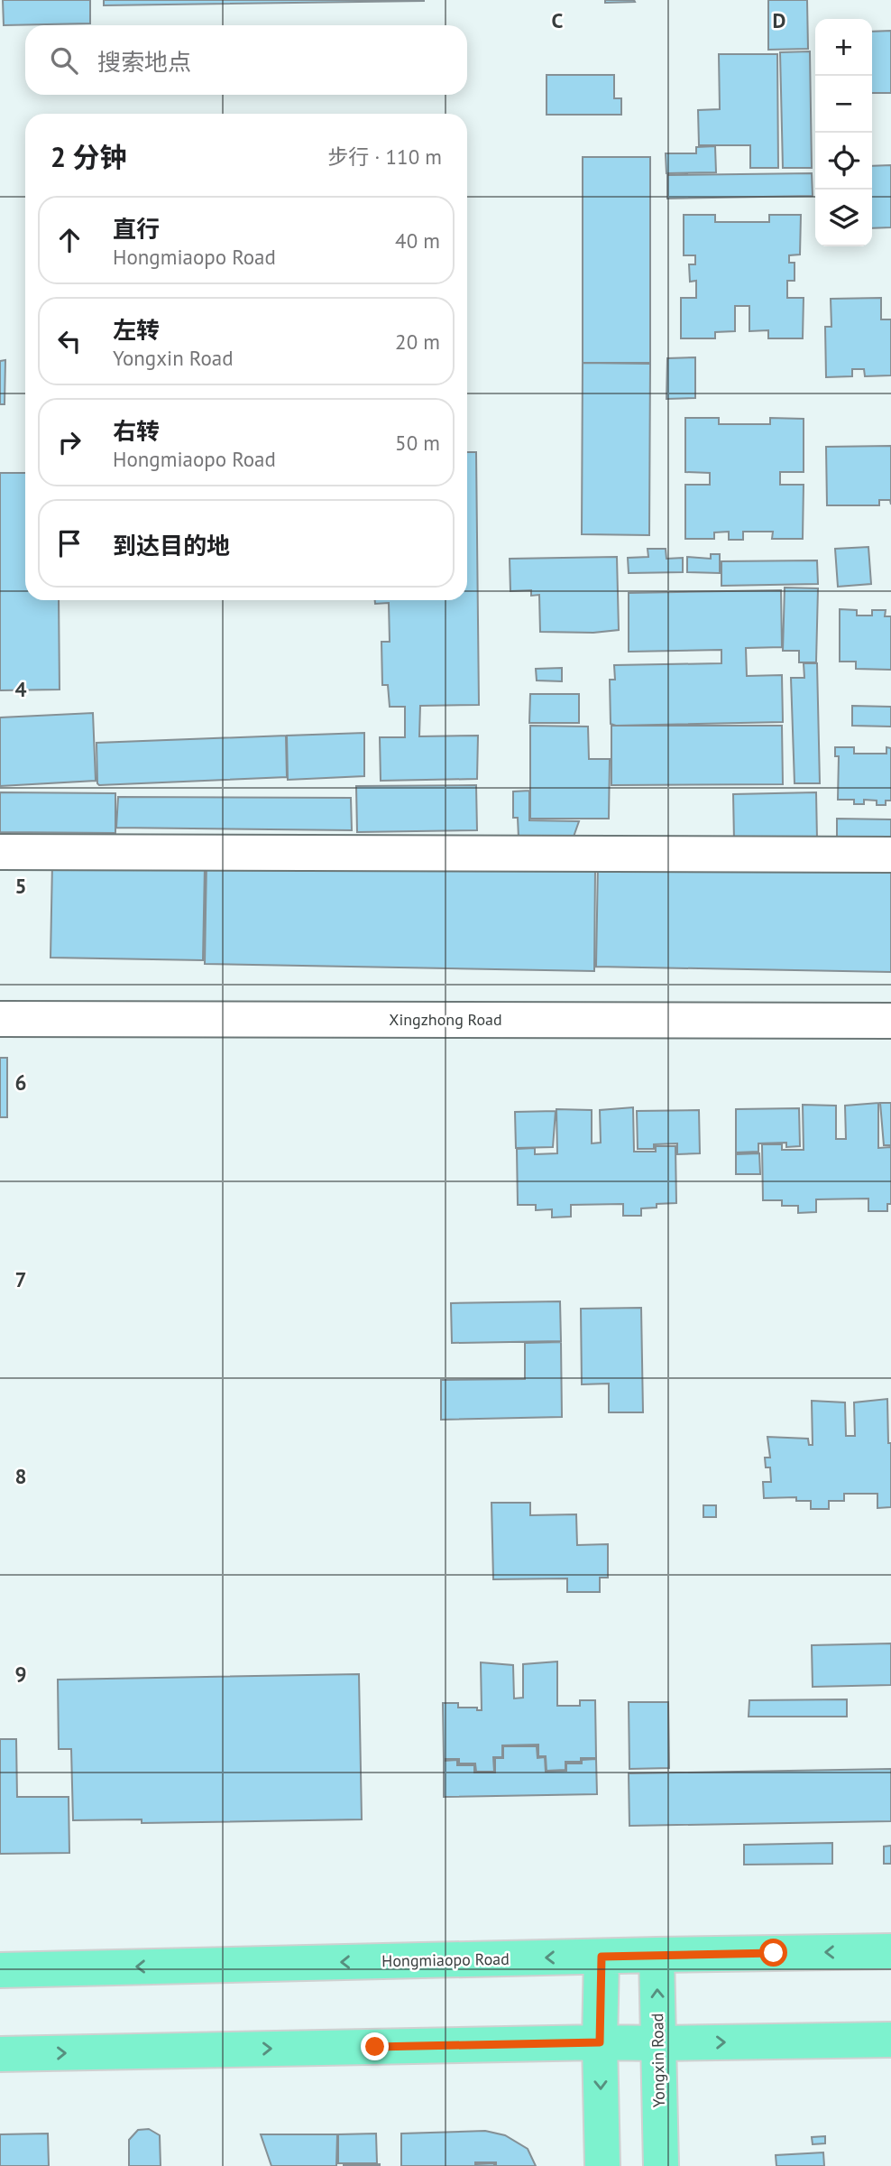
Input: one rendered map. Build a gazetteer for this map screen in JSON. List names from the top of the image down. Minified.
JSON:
{"streets":{"main road":["Hongmiaopo Road","Yongxin Road"],"street":["Xingzhong Road"]},"crossings":[["Hongmiaopo Road","Yongxin Road"]],"page":{"map_buttons":["+","−"],"search":"搜索地点","heading":["2 分钟","步行 · 110 m"],"list":[["直行","Hongmiaopo Road","40 m"],["左转","Yongxin Road","20 m"],["右转","Hongmiaopo Road","50 m"],"到达目的地"]},"grid":{"columns":["C","D"],"rows":["4","5","6","7","8","9"]}}
